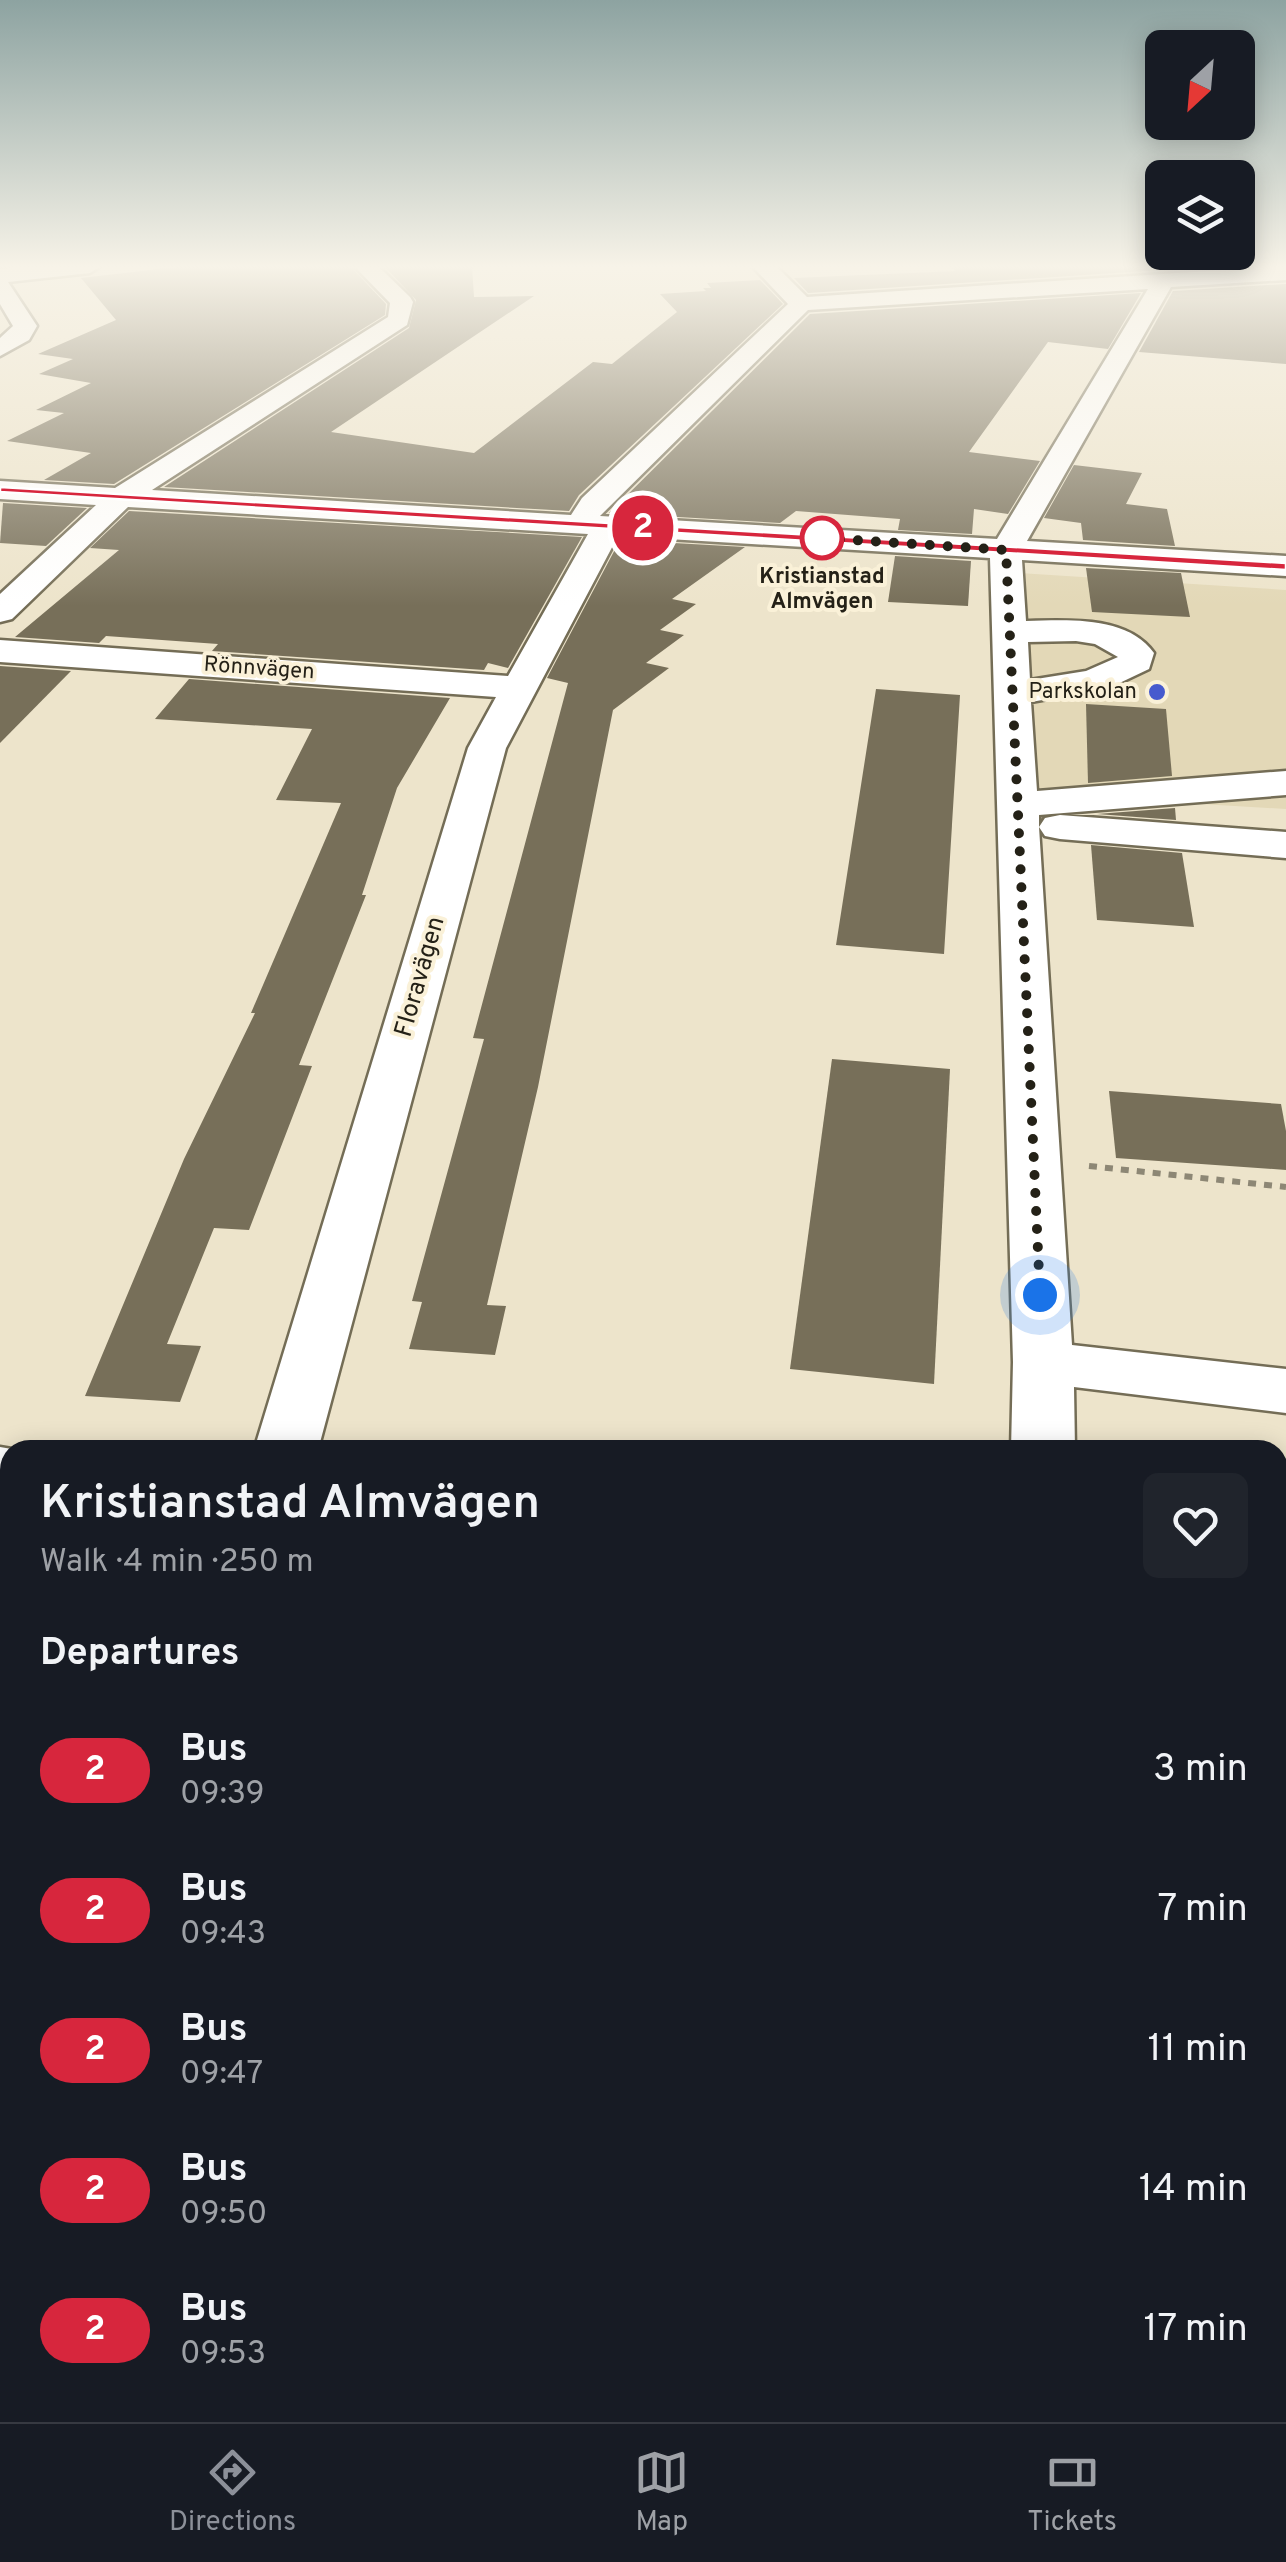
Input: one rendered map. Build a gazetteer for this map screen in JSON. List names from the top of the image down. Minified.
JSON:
{"streets":{"street":["Rönnvägen","Floravägen"]},"crossings":[["Rönnvägen","Floravägen"]],"places":["Kristianstad Almvägen","Parkskolan"],"lines":["bus line 2"],"north":"bottom left","page":{"on_map":"2","heading":[["Kristianstad Almvägen","Walk · 4 min · 250 m"],"Departures"],"list":[{"mark":"2","name":"Bus","note":"09:39","value":"3 min"},{"mark":"2","name":"Bus","note":"09:43","value":"7 min"},{"mark":"2","name":"Bus","note":"09:47","value":"11 min"},{"mark":"2","name":"Bus","note":"09:50","value":"14 min"},{"mark":"2","name":"Bus","note":"09:53","value":"17 min"}],"tabs":["Directions","Map","Tickets"]}}
